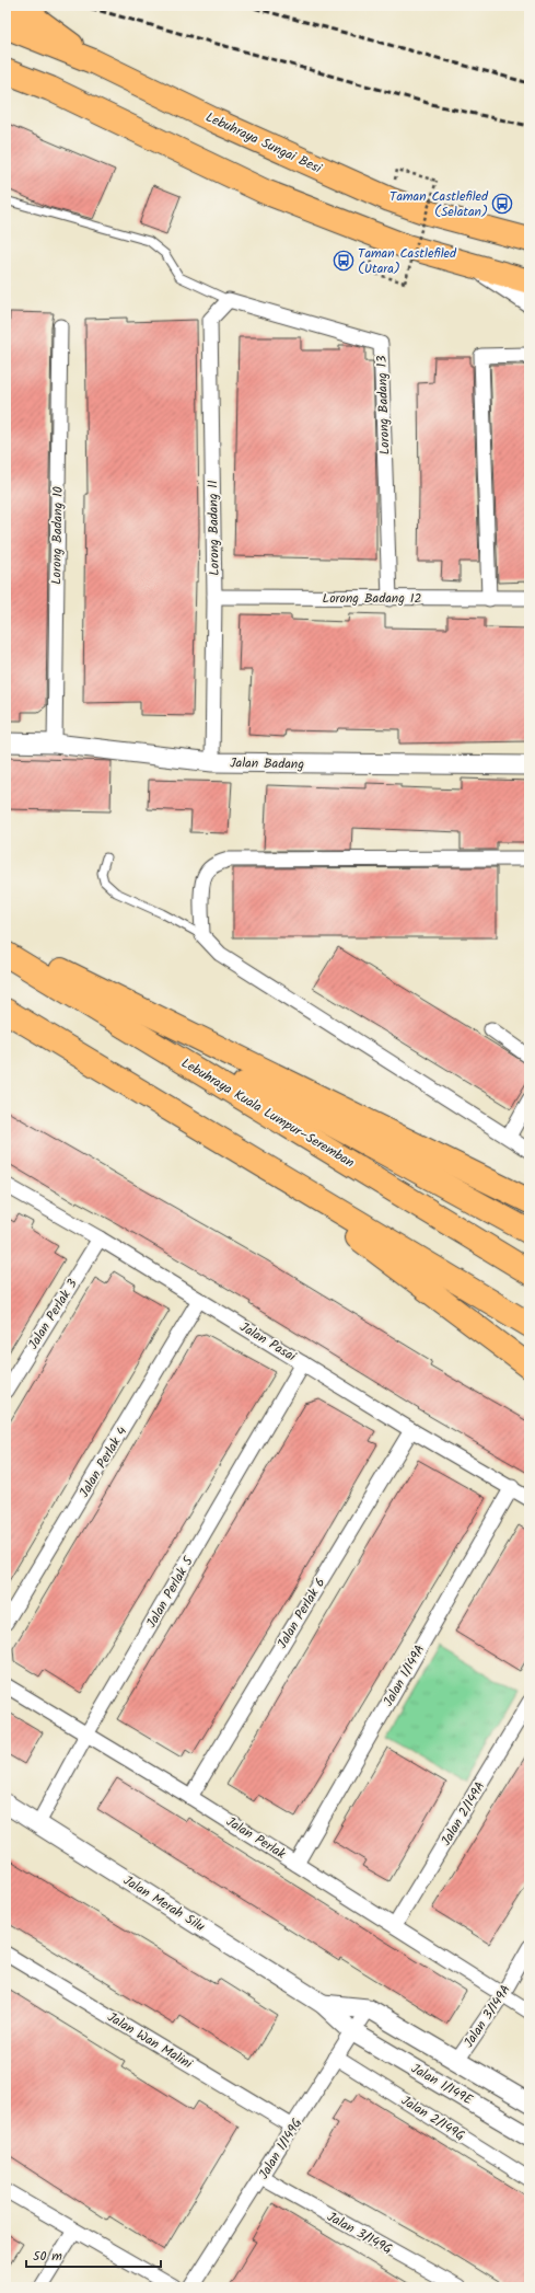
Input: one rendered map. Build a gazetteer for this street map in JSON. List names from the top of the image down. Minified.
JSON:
{"streets":{"highway":["Lebuhraya Sungai Besi","Lebuhraya Kuala Lumpur–Seremban"],"street":["Lorong Badang 13","Lorong Badang 11","Lorong Badang 10","Lorong Badang 12","Jalan Badang","Jalan Perlak 3","Jalan Pasai","Jalan Perlak 4","Jalan Perlak 5","Jalan Perlak 6","Jalan 1/149A","Jalan 2/149A","Jalan Perlak","Jalan Merah Silu","Jalan 3/149A","Jalan Wan Malini","Jalan 1/149E","Jalan 2/149G","Jalan 1/149G","Jalan 3/149G"]},"crossings":[["Lorong Badang 13","Lorong Badang 11"],["Lorong Badang 13","Lorong Badang 12"],["Lorong Badang 11","Lorong Badang 12"],["Lorong Badang 11","Jalan Badang"],["Lorong Badang 10","Jalan Badang"],["Jalan Perlak 3","Jalan Pasai"],["Jalan Pasai","Jalan Perlak 4"],["Jalan Pasai","Jalan Perlak 5"],["Jalan Pasai","Jalan Perlak 6"],["Jalan Pasai","Jalan 1/149A"],["Jalan Perlak 5","Jalan Perlak"],["Jalan Perlak 5","Jalan Merah Silu"],["Jalan Perlak 6","Jalan Perlak"],["Jalan 1/149A","Jalan Perlak"],["Jalan 2/149A","Jalan Perlak"],["Jalan Perlak","Jalan 3/149A"],["Jalan Merah Silu","Jalan 1/149E"],["Jalan Merah Silu","Jalan 1/149G"],["Jalan 3/149A","Jalan 1/149E"],["Jalan Wan Malini","Jalan 1/149G"],["Jalan 1/149E","Jalan 1/149G"],["Jalan 2/149G","Jalan 1/149G"],["Jalan 1/149G","Jalan 3/149G"]],"places":{"bus stop":["Taman Castlefiled (Selatan)","Taman Castlefiled (Utara)"]},"scale_bar":"50 m"}
